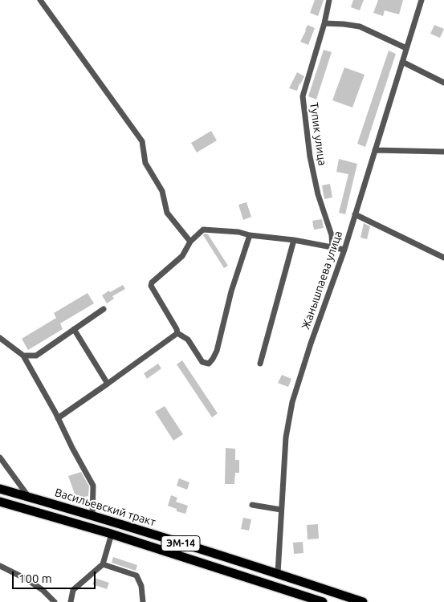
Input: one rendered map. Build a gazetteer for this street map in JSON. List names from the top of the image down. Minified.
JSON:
{"streets":{"main road":["Васильевский тракт","ЭМ-14"],"street":["Тупик улица","Жанышпаева улица"]},"crossings":[["Жанышпаева улица","Васильевский тракт"]],"scale_bar":"100 m"}
